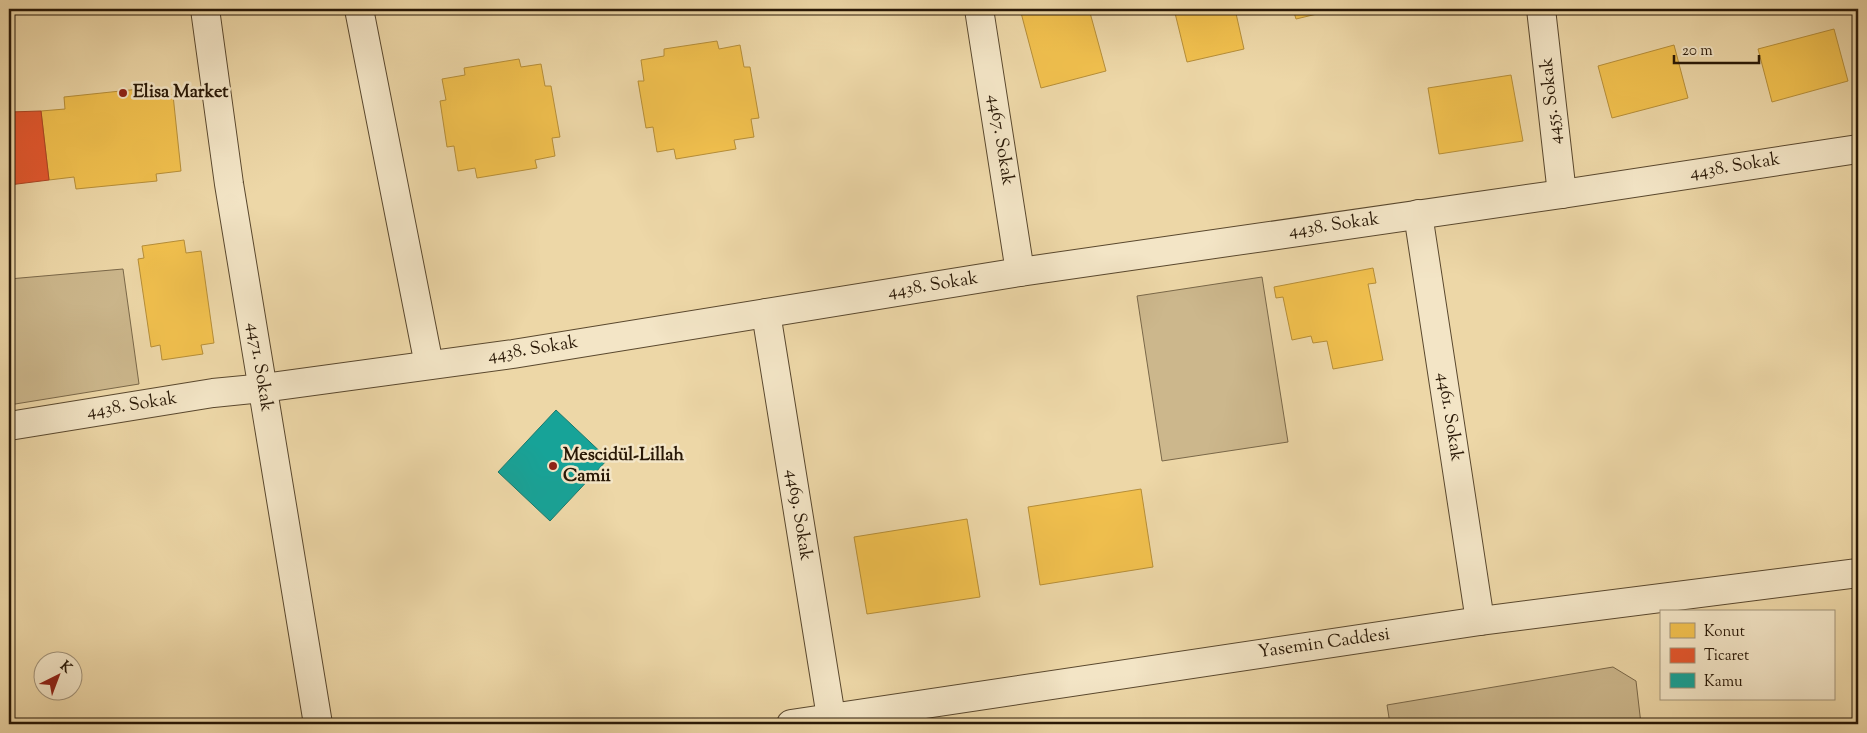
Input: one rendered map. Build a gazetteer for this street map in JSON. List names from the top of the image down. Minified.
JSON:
{"streets":{"street":["4455. Sokak","4467. Sokak","4438. Sokak","4471. Sokak","4461. Sokak","4469. Sokak","Yasemin Caddesi"]},"crossings":[["4455. Sokak","4438. Sokak"],["4467. Sokak","4438. Sokak"],["4438. Sokak","4471. Sokak"],["4438. Sokak","4461. Sokak"],["4438. Sokak","4469. Sokak"],["4461. Sokak","Yasemin Caddesi"],["4469. Sokak","Yasemin Caddesi"]],"places":["Elisa Market","Mescidül-Lillah Camii"],"legend":["Konut","Ticaret","Kamu"],"scale_bar":"20 m","north":"top right"}
